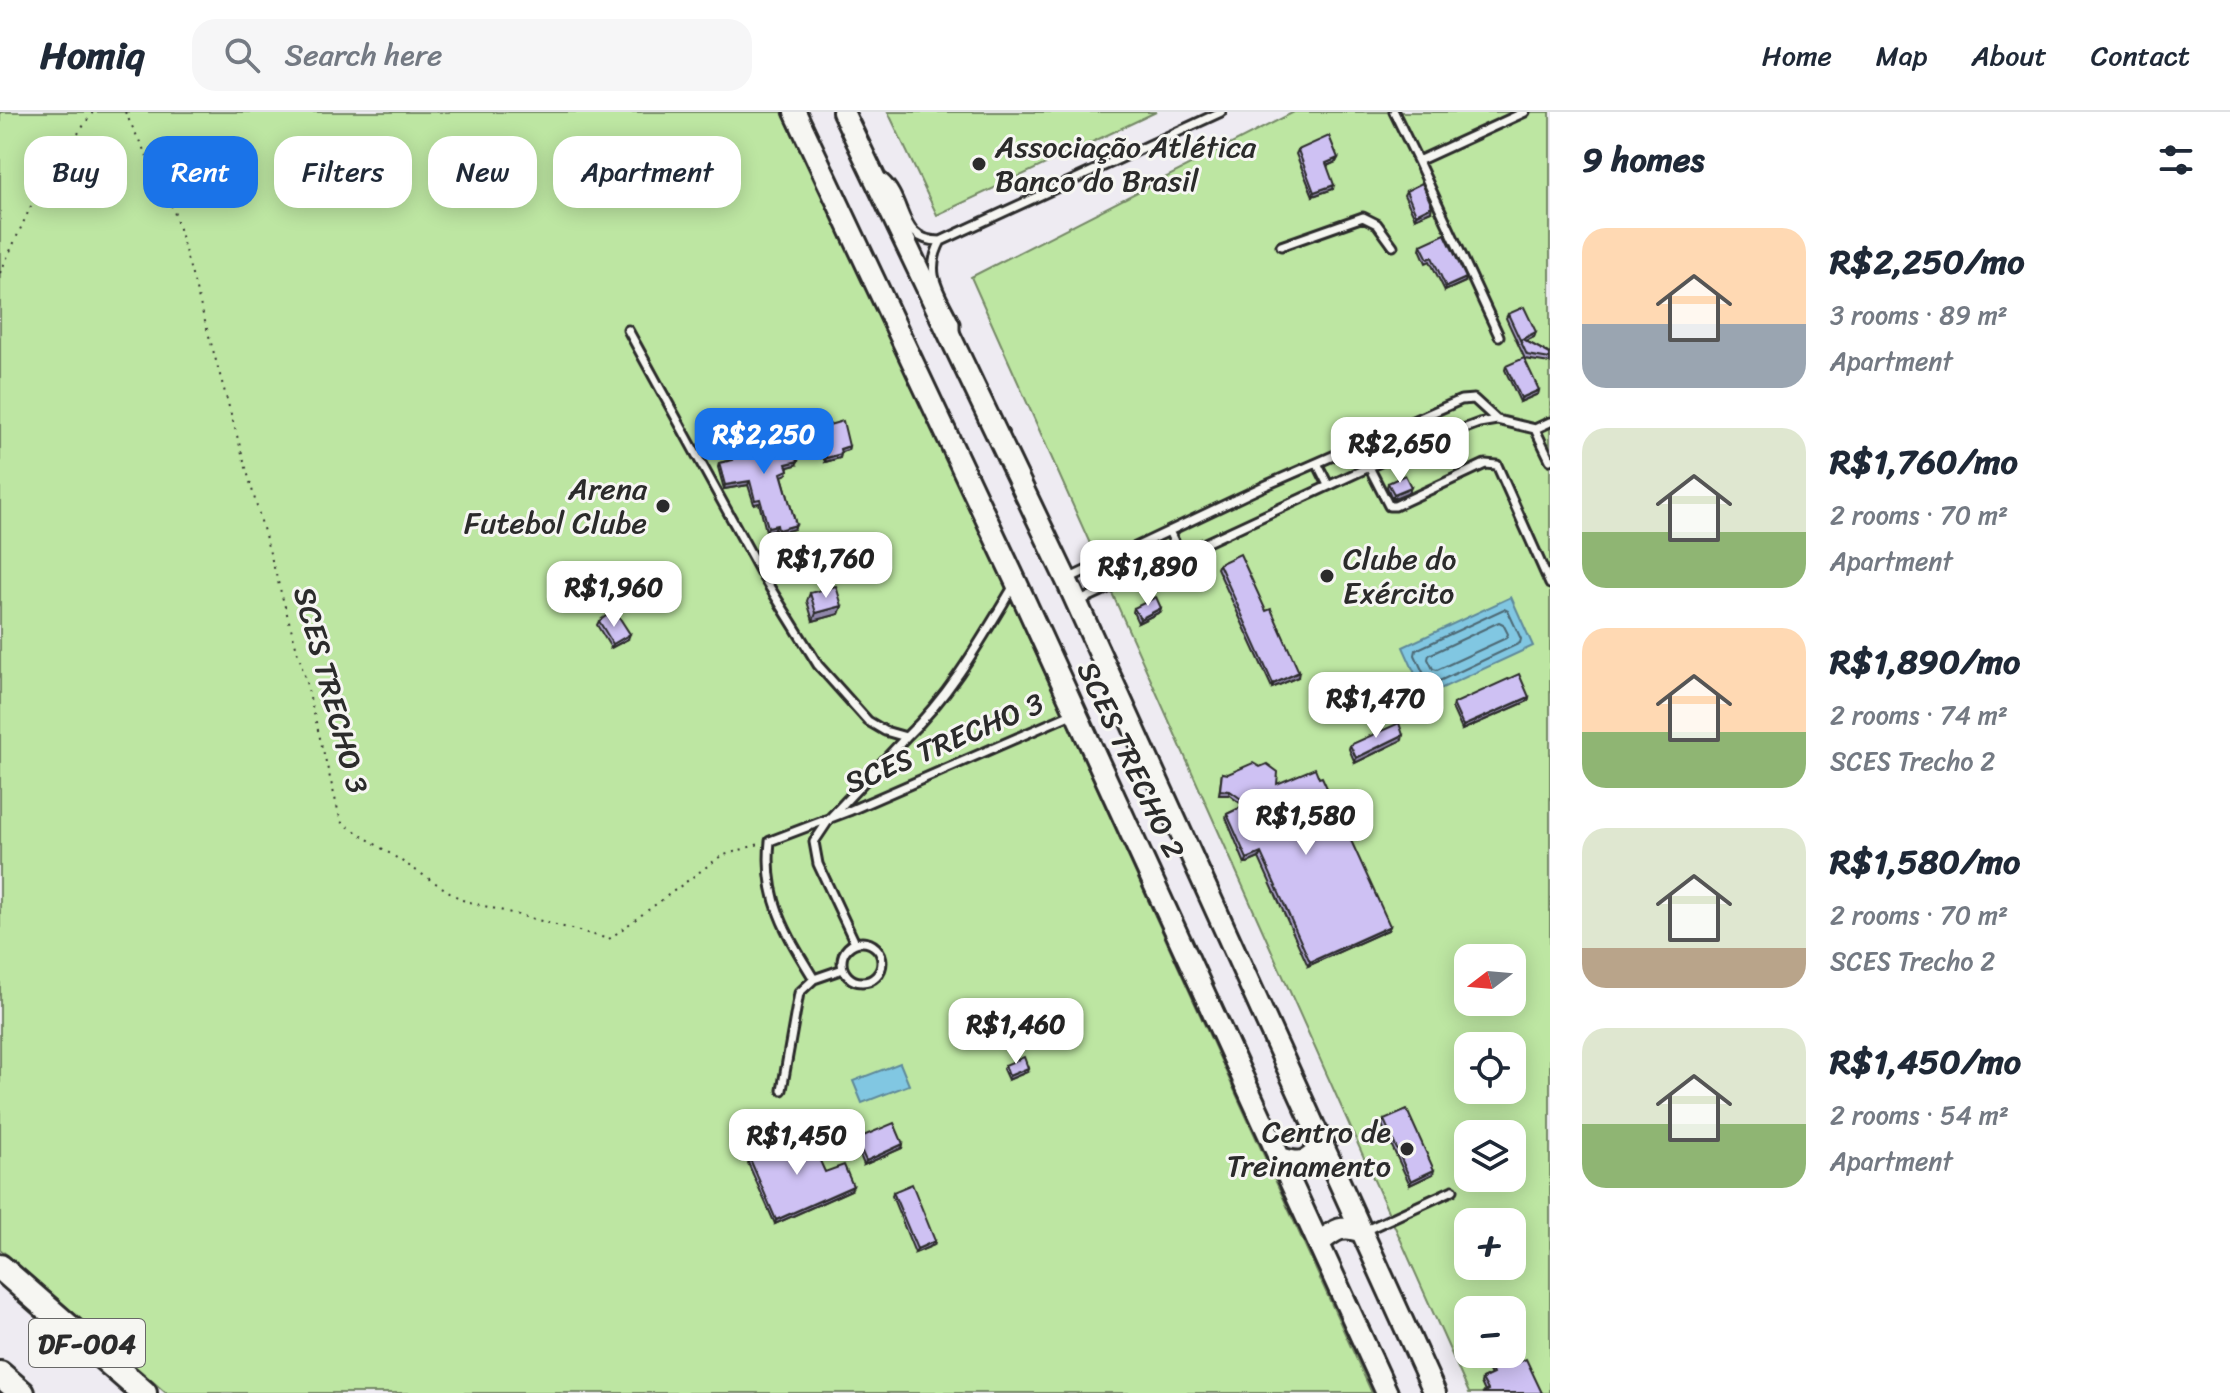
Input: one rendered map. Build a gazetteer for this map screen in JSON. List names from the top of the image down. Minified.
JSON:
{"streets":{"highway":["DF-004"],"main road":["SCES TRECHO 2"],"lane":["SCES TRECHO 3"]},"crossings":[["SCES TRECHO 3","SCES TRECHO 2"]],"places":["Associação Atlética Banco do Brasil","Arena Futebol Clube","Clube do Exército","Centro de Treinamento"],"north":"left","page":{"header":"Homiq","search":"Search here","nav":["Home","Map","About","Contact"],"heading":"9 homes","chip":["Buy","Rent","Filters","New","Apartment"],"list":[{"name":"R$2,250/mo","note":"3 rooms · 89 m² · Apartment"},{"name":"R$1,760/mo","note":"2 rooms · 70 m² · Apartment"},{"name":"R$1,890/mo","note":"2 rooms · 74 m² · SCES Trecho 2"},{"name":"R$1,580/mo","note":"2 rooms · 70 m² · SCES Trecho 2"},{"name":"R$1,450/mo","note":"2 rooms · 54 m² · Apartment"}],"price":["R$2,250","R$2,650","R$1,760","R$1,890","R$1,960","R$1,470","R$1,580","R$1,460","R$1,450"],"map_buttons":["+","−"]}}
